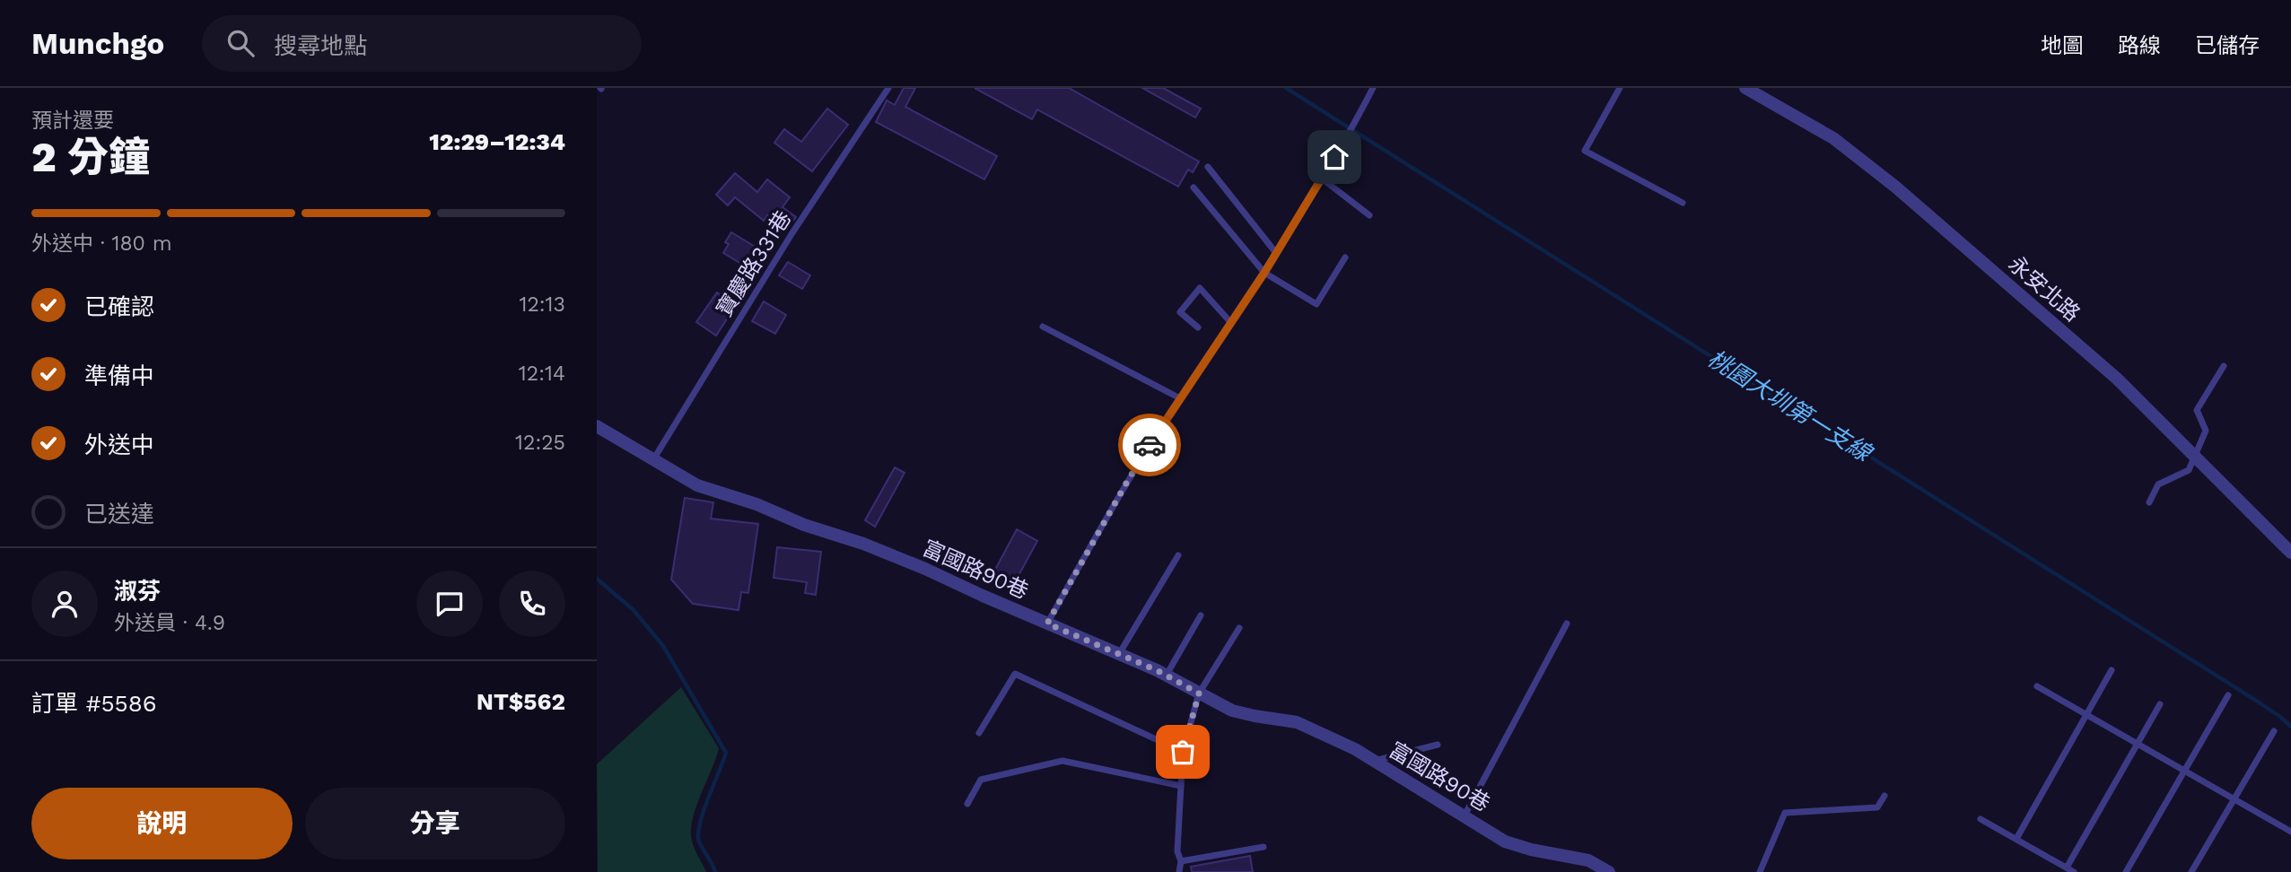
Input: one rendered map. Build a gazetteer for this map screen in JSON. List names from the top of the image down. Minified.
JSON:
{"streets":{"street":["永安北路","富國路90巷"],"lane":["寶慶路331巷"]},"crossings":[["寶慶路331巷","富國路90巷"]],"water":["桃園大圳第一支線"],"page":{"header":"Munchgo","search":"搜尋地點","nav":["地圖","路線","已儲存"],"heading":["2 分鐘","預計還要","12:29–12:34"],"panel":["淑芬","外送員 · 4.9","訂單 #5586","NT$562"],"bar":"外送中 · 180 m","list":[["已確認","12:13"],["準備中","12:14"],["外送中","12:25"],"已送達"],"buttons":["說明","分享"]}}
